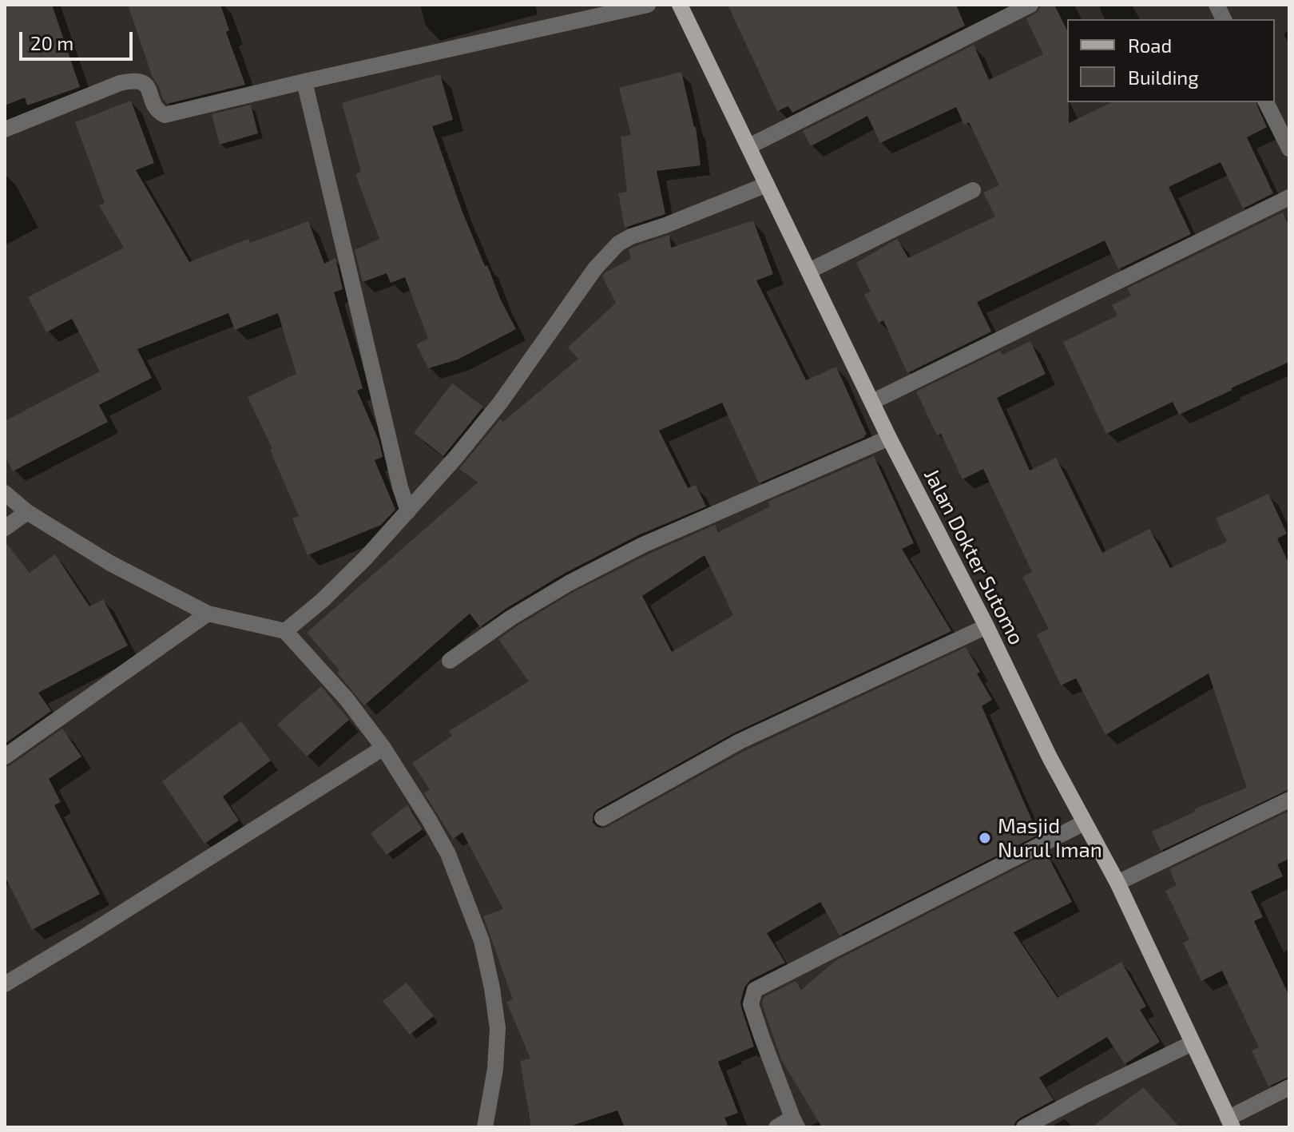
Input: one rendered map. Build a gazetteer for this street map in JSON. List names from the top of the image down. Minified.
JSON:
{"streets":{"main road":["Jalan Dokter Sutomo"]},"places":["Masjid Nurul Iman"],"legend":["Road","Building"],"scale_bar":"20 m"}
